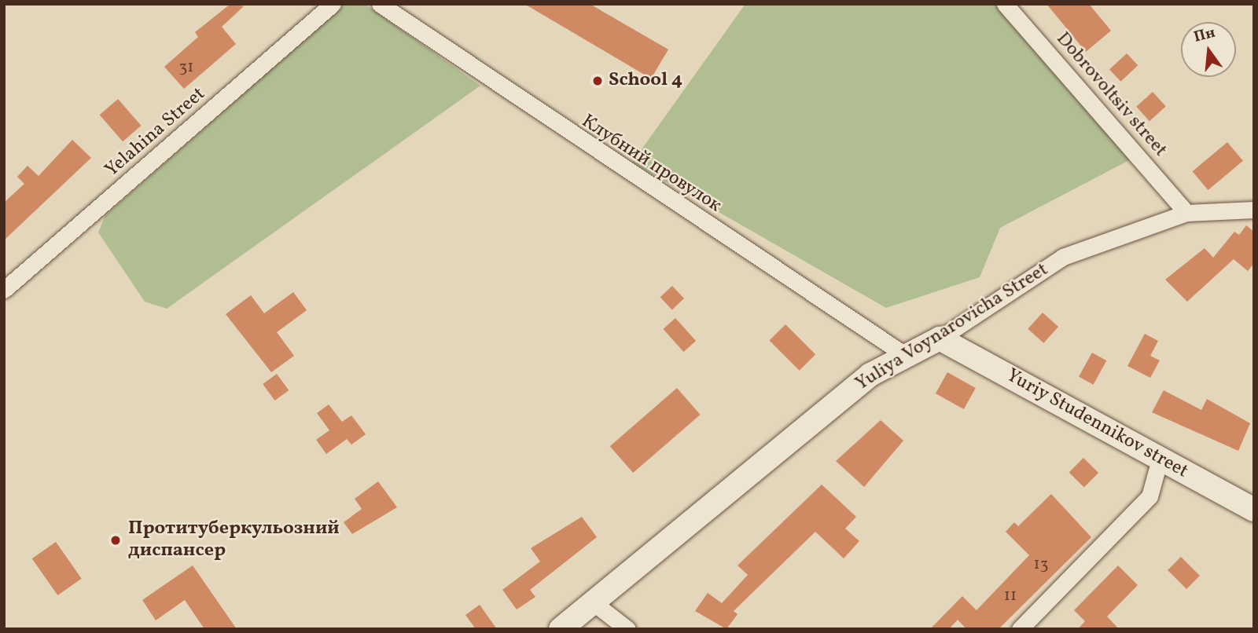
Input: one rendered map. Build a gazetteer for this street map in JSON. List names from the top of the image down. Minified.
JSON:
{"streets":{"main road":["Yuliya Voynarovicha Street","Yuriy Studennikov street"],"street":["Dobrovoltsiv street","Yelahina Street","Клубний провулок"]},"crossings":[["Dobrovoltsiv street","Yuliya Voynarovicha Street"],["Клубний провулок","Yuliya Voynarovicha Street"],["Yuliya Voynarovicha Street","Yuriy Studennikov street"]],"places":["School 4","Протитуберкульозний диспансер"],"house_numbers":["31","13","11"],"north":"top"}
